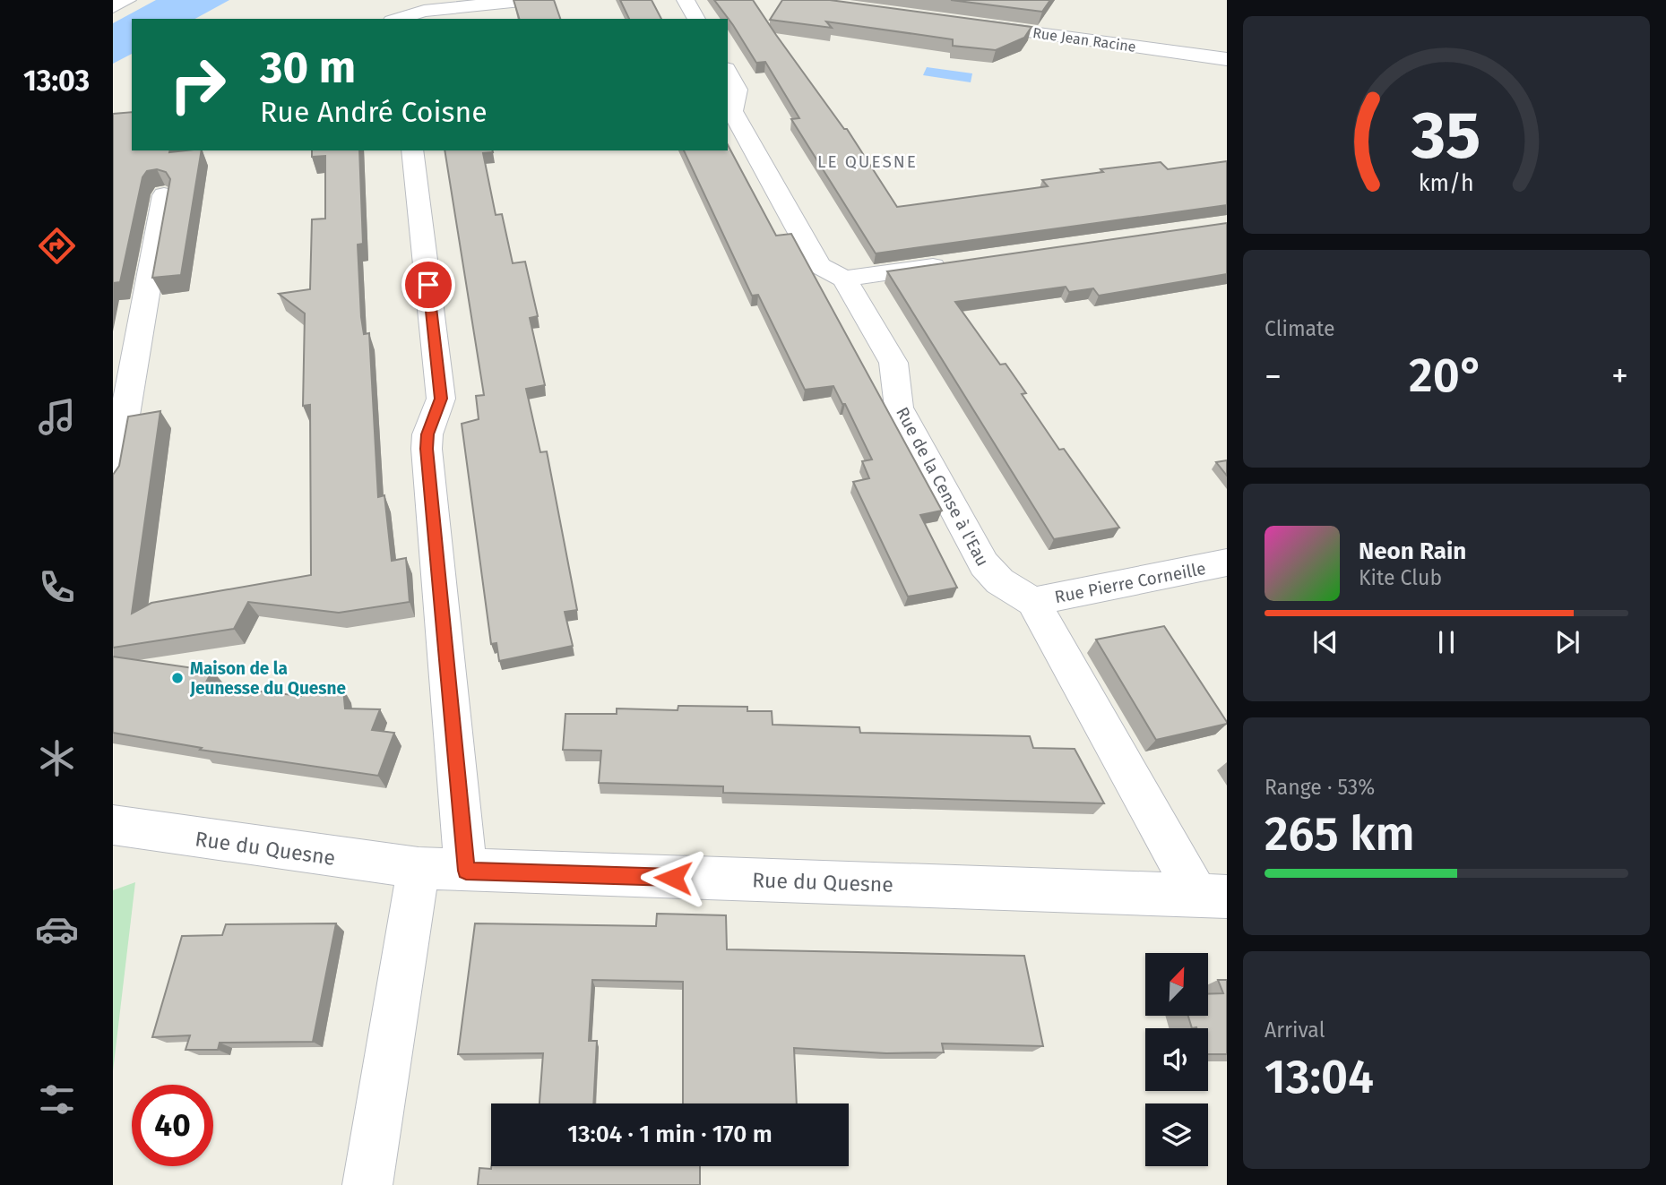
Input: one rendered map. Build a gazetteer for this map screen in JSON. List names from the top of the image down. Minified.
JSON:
{"streets":{"street":["Rue Jean Racine","Rue de la Cense à l'Eau","Rue Pierre Corneille","Rue du Quesne"]},"crossings":[["Rue de la Cense à l'Eau","Rue Pierre Corneille"]],"districts":["LE QUESNE"],"places":["Maison de la Jeunesse du Quesne"],"north":"top right","page":{"tabs":"13:03","turn":["30 m","Rue André Coisne"],"tile":["Climate",["Range · 53%","265 km"],["Arrival","13:04"]],"heat":["−","20°","+"],"song":["Neon Rain","Kite Club"],"limit":"40","trip":"13:04 · 1 min · 170 m","gauge":["35","km/h"]}}
